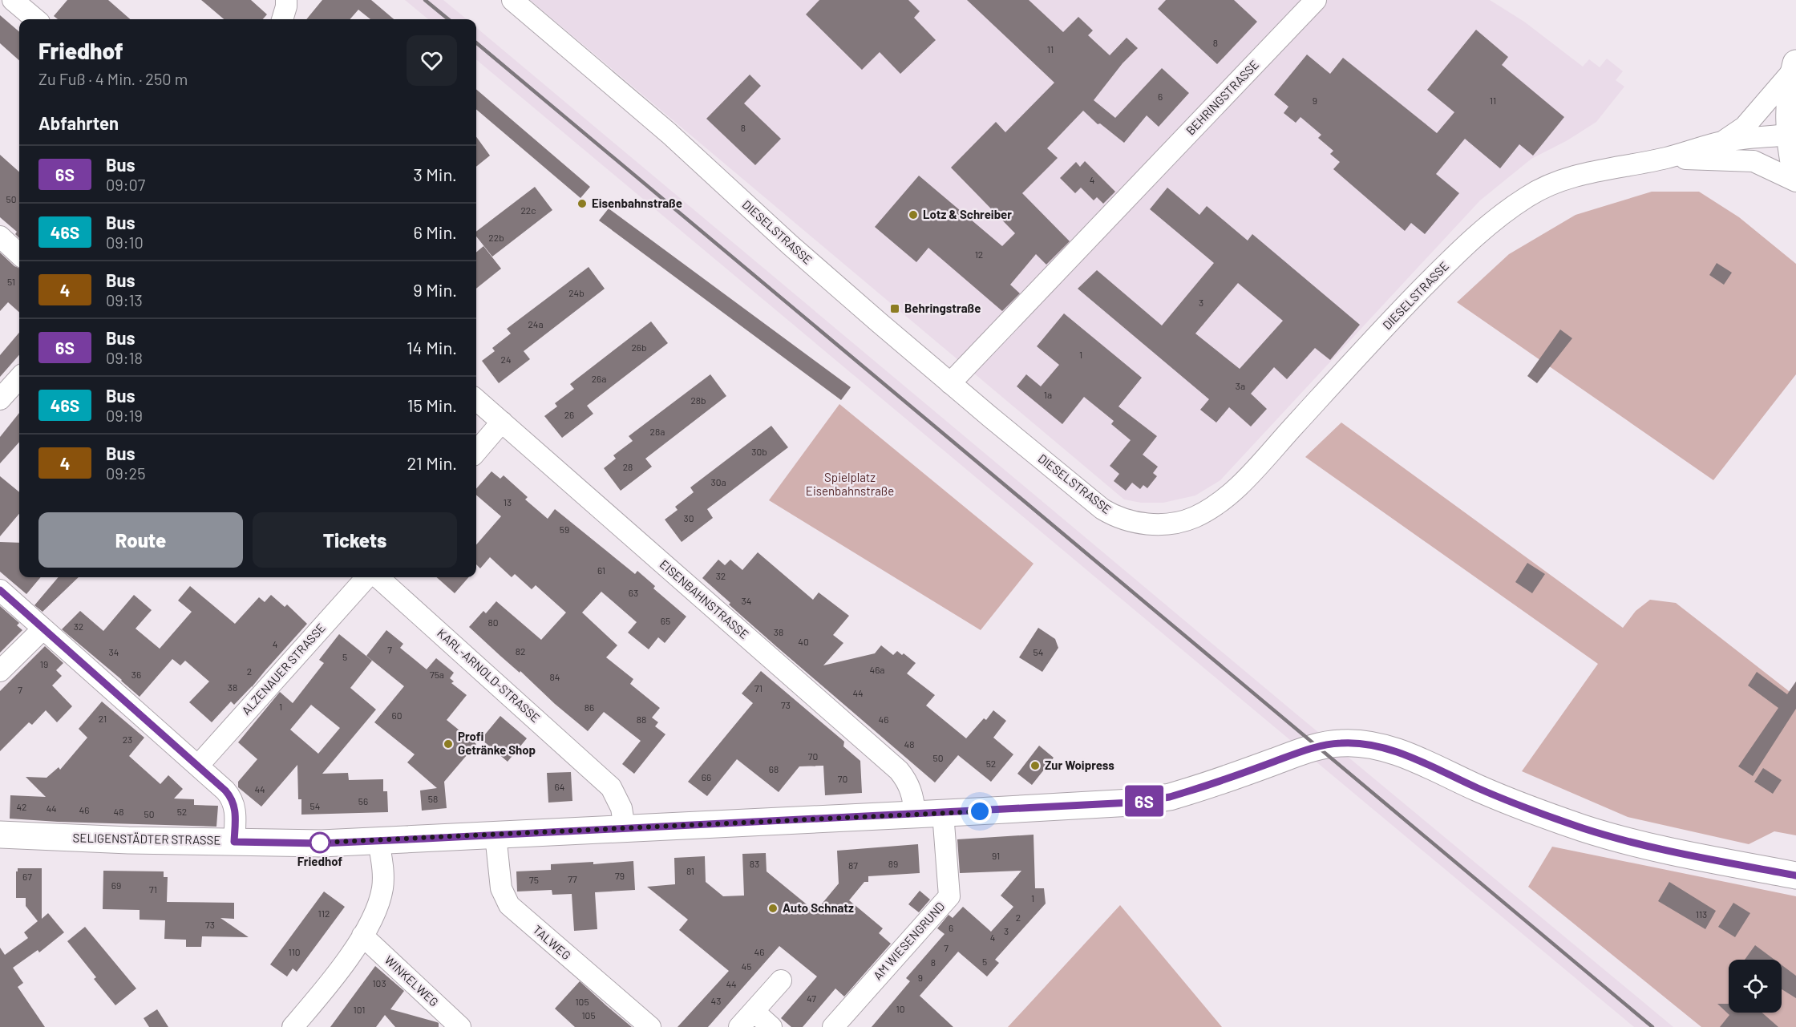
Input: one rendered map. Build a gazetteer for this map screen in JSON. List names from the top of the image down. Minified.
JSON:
{"streets":{"main road":["SELIGENSTÄDTER STRASSE"],"street":["BEHRINGSTRASSE","DIESELSTRASSE","EISENBAHNSTRASSE","ALZENAUER STRASSE","KARL-ARNOLD-STRASSE","AM WIESENGRUND","TALWEG","WINKELWEG"]},"crossings":[["BEHRINGSTRASSE","DIESELSTRASSE"],["EISENBAHNSTRASSE","SELIGENSTÄDTER STRASSE"],["KARL-ARNOLD-STRASSE","SELIGENSTÄDTER STRASSE"],["SELIGENSTÄDTER STRASSE","AM WIESENGRUND"],["SELIGENSTÄDTER STRASSE","TALWEG"]],"parks":["Spielplatz Eisenbahnstraße"],"places":{"other":["Eisenbahnstraße","Lotz & Schreiber","Profi Getränke Shop","Zur Woipress","Friedhof","Auto Schnatz"],"transit":["Behringstraße"]},"lines":["bus line 6S"],"house_numbers":["8","11","6","9","11","8","4","50","22c","22b","12","51","24b","3","24a","26b","1","24","26a","3a","1a","28b","26","28a","30b","28","30a","13","30","59","61","32","63","34","65","80","32","38","40","4","7","82","34","54","5","19","46a","2","36","75a","84","38","71","7","44","73","1","86","60","21","88","46","23","48","70","50","52","68","66","70","64","44","58","56","54","42","44","46","48","52","50","91","83","89","87","81","79","67","77","75","69","71","1","112","113","2","73","6","3","4","7","110","46","5","8","45","9","103","44","47","43","105","10","101","105"],"page":{"on_map":"6S","heading":[["Friedhof","Zu Fuß · 4 Min. · 250 m"],"Abfahrten"],"list":[{"mark":"6S","name":"Bus","note":"09:07","value":"3 Min."},{"mark":"46S","name":"Bus","note":"09:10","value":"6 Min."},{"mark":"4","name":"Bus","note":"09:13","value":"9 Min."},{"mark":"6S","name":"Bus","note":"09:18","value":"14 Min."},{"mark":"46S","name":"Bus","note":"09:19","value":"15 Min."},{"mark":"4","name":"Bus","note":"09:25","value":"21 Min."}],"buttons":["Route","Tickets"]}}
